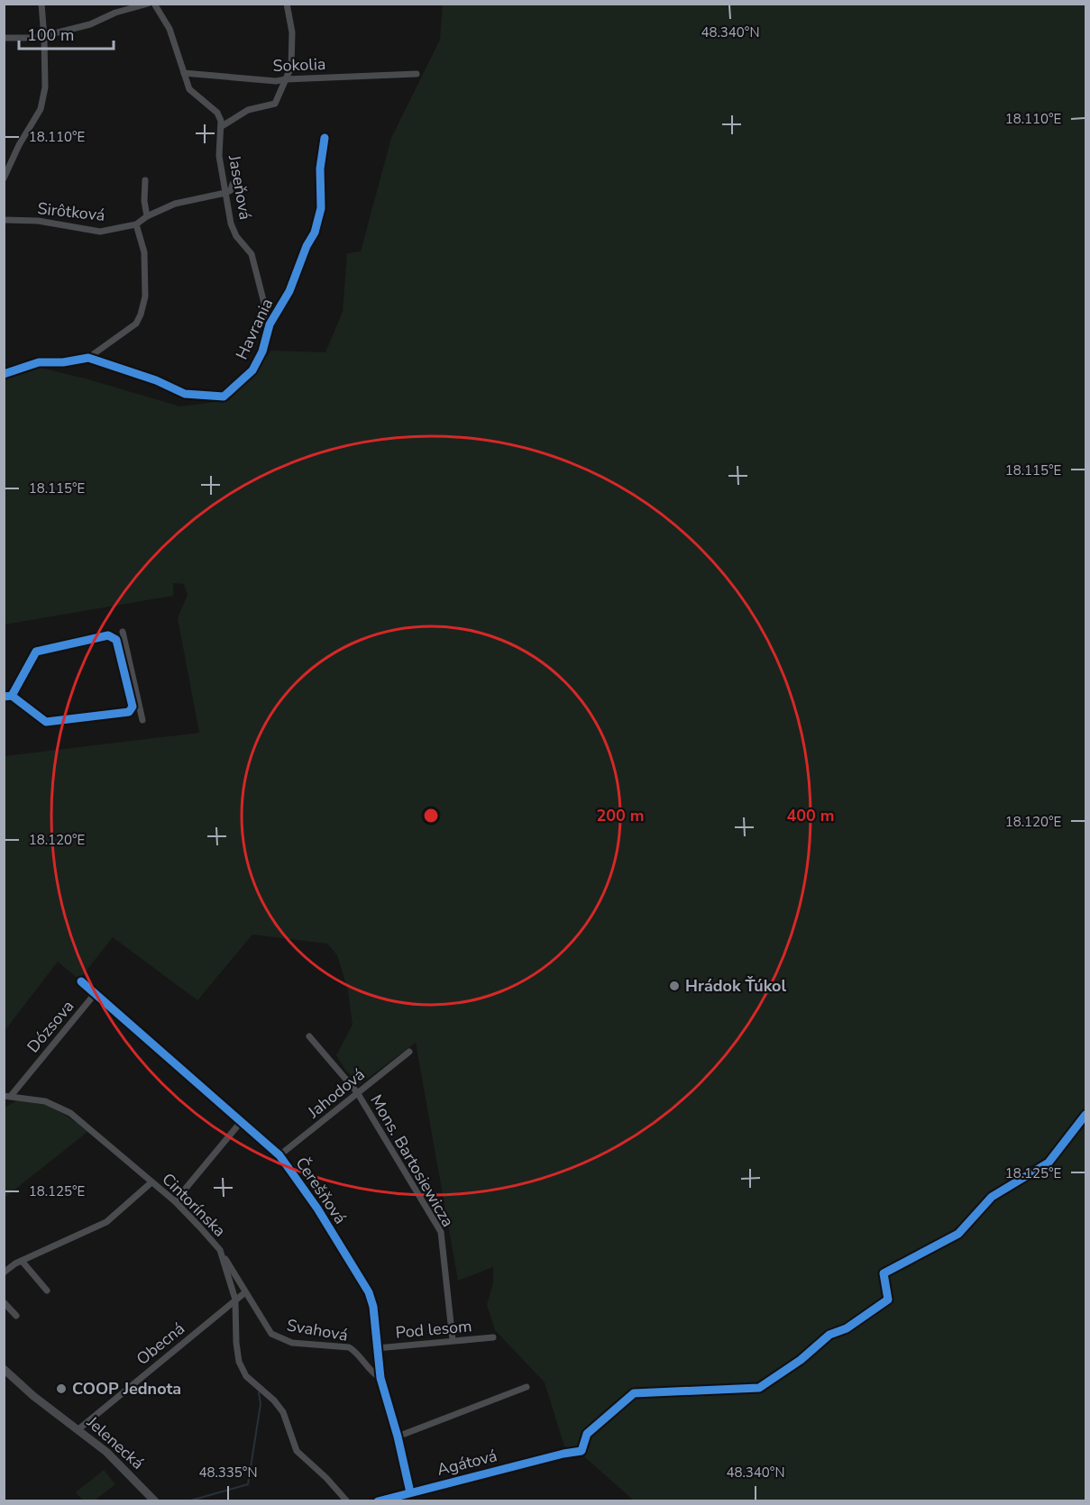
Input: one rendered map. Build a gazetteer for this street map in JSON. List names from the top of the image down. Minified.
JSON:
{"streets":{"street":["Sokolia","Jaseňová","Sirôtková","Havrania","Dózsova","Jahodová","Mons. Bartosiewicza","Čerešňová","Cintorínska","Pod lesom","Svahová","Obecná","Jelenecká","Agátová"]},"crossings":[["Jaseňová","Sirôtková"],["Jaseňová","Havrania"],["Dózsova","Čerešňová"],["Dózsova","Cintorínska"],["Jahodová","Mons. Bartosiewicza"],["Jahodová","Čerešňová"],["Mons. Bartosiewicza","Pod lesom"],["Čerešňová","Pod lesom"],["Čerešňová","Svahová"],["Čerešňová","Agátová"],["Cintorínska","Svahová"],["Cintorínska","Obecná"],["Svahová","Obecná"],["Obecná","Jelenecká"]],"places":["Hrádok Ťúkol","COOP Jednota"],"scale_bar":"100 m","coordinates":["48.340°N","18.110°E","18.115°E","18.120°E","18.125°E","48.335°N"],"rings":["200 m","400 m"]}
